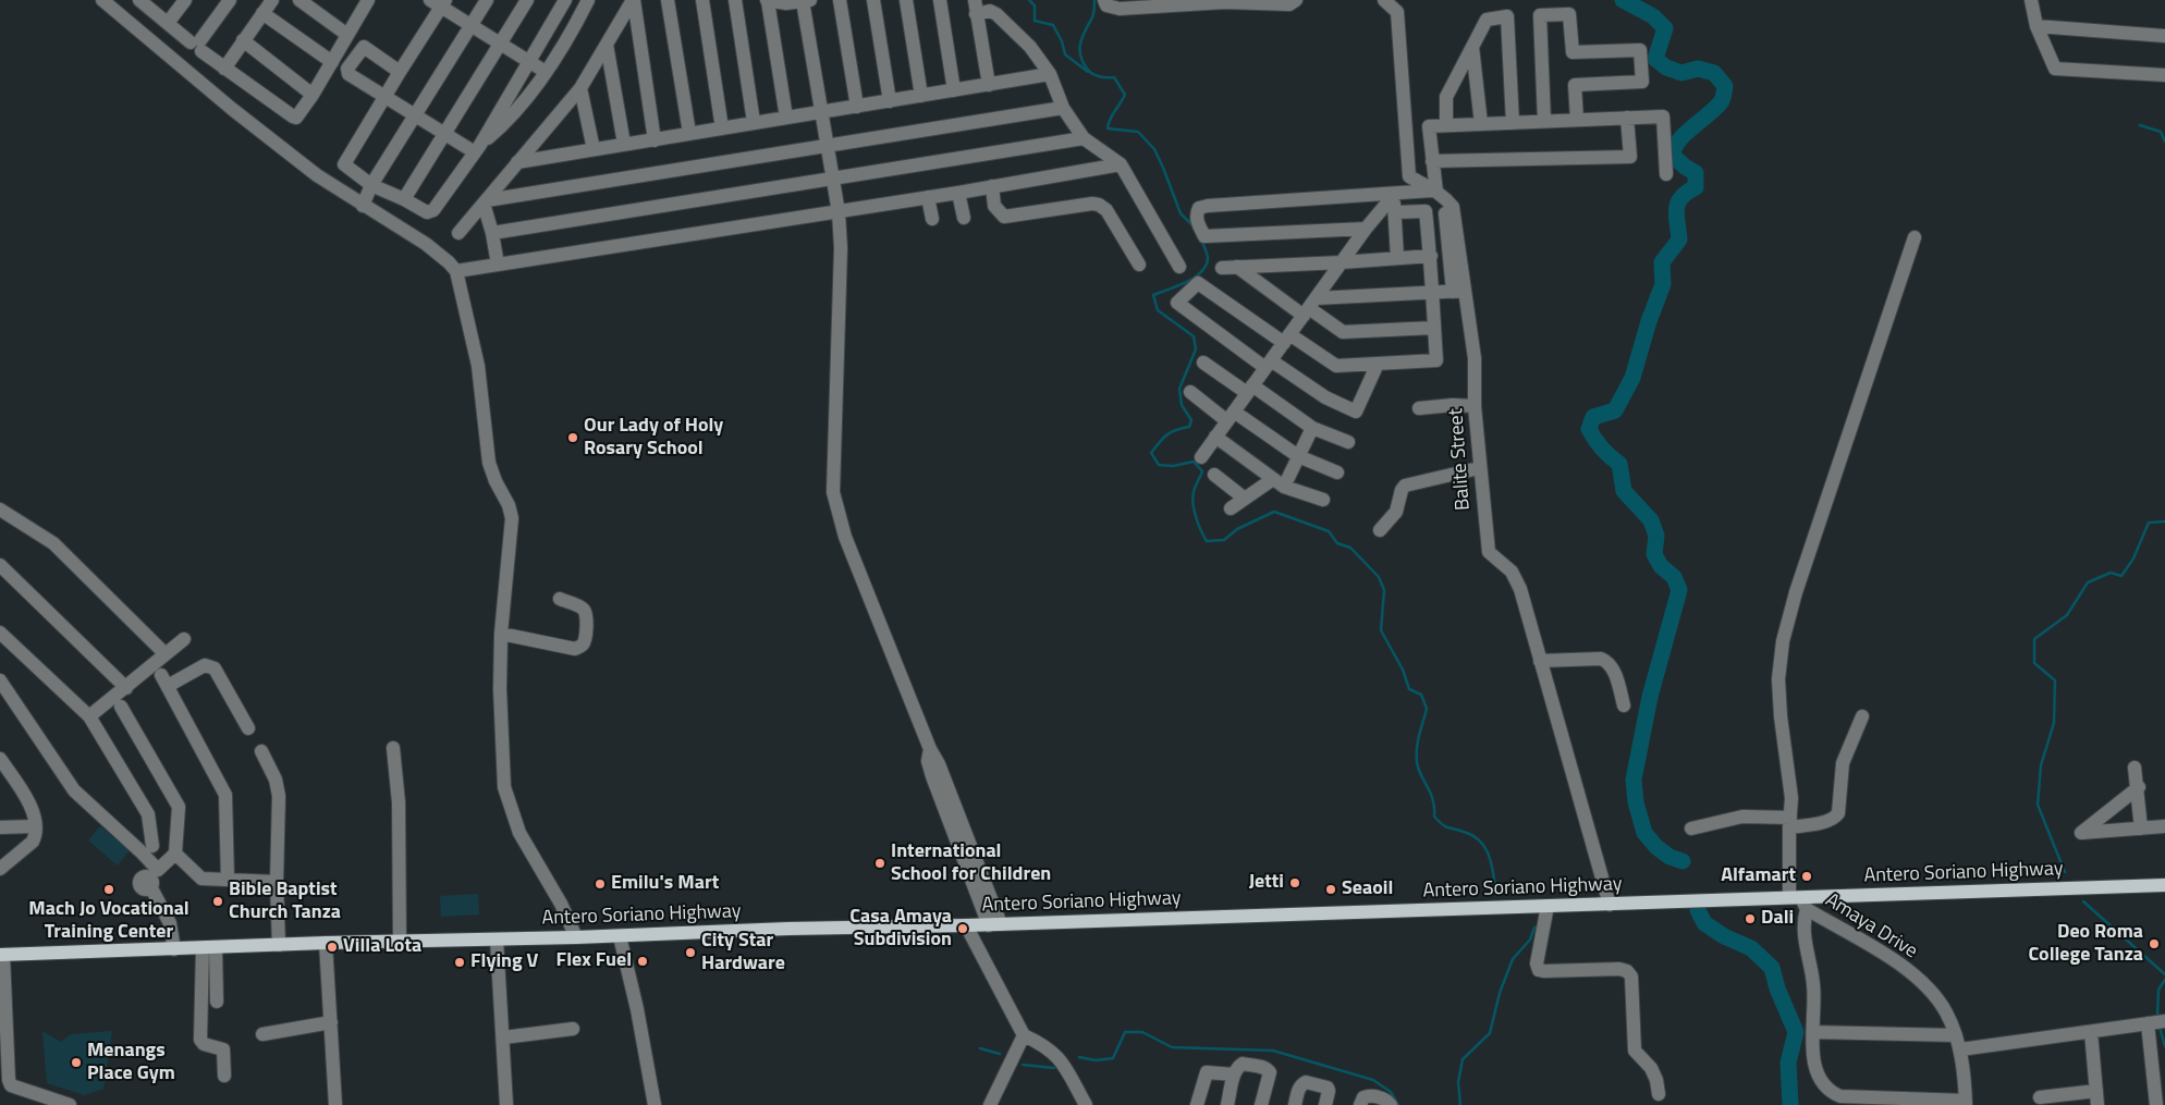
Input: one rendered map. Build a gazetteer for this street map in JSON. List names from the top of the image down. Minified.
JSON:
{"streets":{"main road":["Antero Soriano Highway"],"street":["Balite Street","Amaya Drive"]},"crossings":[["Balite Street","Antero Soriano Highway"],["Antero Soriano Highway","Amaya Drive"]],"places":["Our Lady of Holy Rosary School","International School for Children","Alfamart","Jetti","Emilu's Mart","Mach Jo Vocational Training Center","Seaoil","Bible Baptist Church Tanza","Dali","Casa Amaya Subdivision","Deo Roma College Tanza","Villa Lota","City Star Hardware","Flex Fuel","Flying V","Menangs Place Gym"]}
